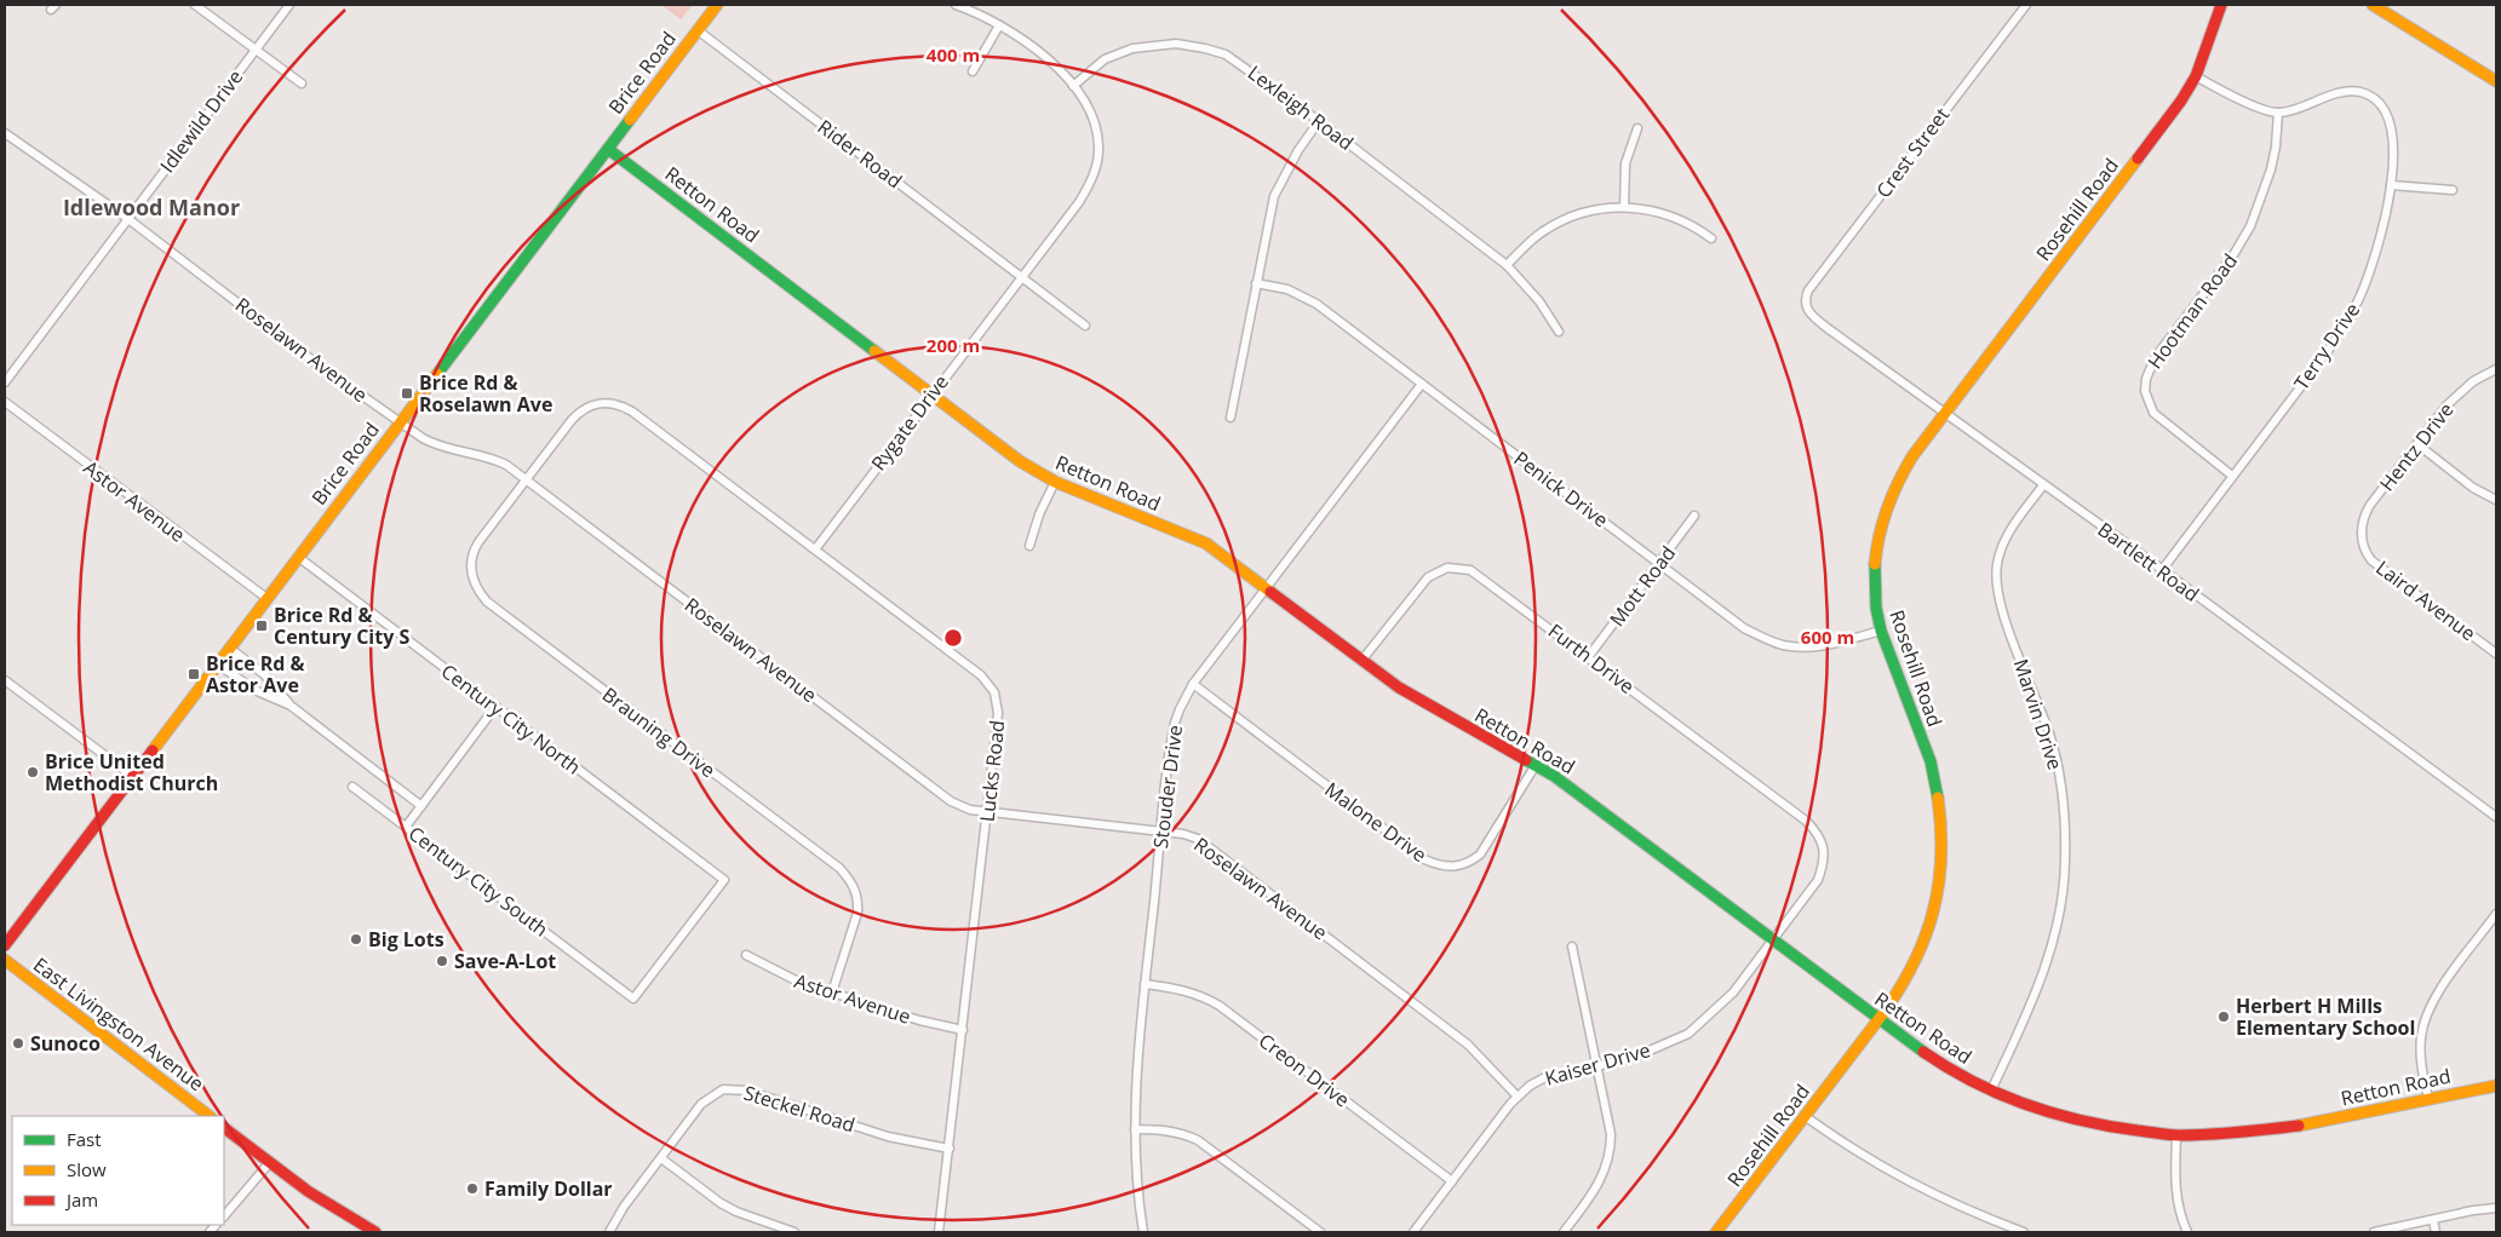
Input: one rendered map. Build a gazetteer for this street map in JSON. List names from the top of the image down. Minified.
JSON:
{"streets":{"street":["Brice Road","Lexleigh Road","Idlewild Drive","Crest Street","Rider Road","Retton Road","Rosehill Road","Hootman Road","Terry Drive","Roselawn Avenue","Rygate Drive","Hentz Drive","Penick Drive","Astor Avenue","Bartlett Road","Mott Road","Laird Avenue","Furth Drive","Marvin Drive","Century City North","Brauning Drive","Lucks Road","Stouder Drive","Malone Drive","Century City South","East Livingston Avenue","Kaiser Drive","Creon Drive","Steckel Road"]},"crossings":[["Brice Road","Rider Road"],["Brice Road","Retton Road"],["Brice Road","Roselawn Avenue"],["Brice Road","Astor Avenue"],["Brice Road","Century City North"],["Brice Road","Century City South"],["Lexleigh Road","Rygate Drive"],["Idlewild Drive","Roselawn Avenue"],["Crest Street","Bartlett Road"],["Rider Road","Rygate Drive"],["Retton Road","Rosehill Road"],["Retton Road","Rygate Drive"],["Retton Road","Furth Drive"],["Retton Road","Marvin Drive"],["Retton Road","Stouder Drive"],["Retton Road","Malone Drive"],["Retton Road","Kaiser Drive"],["Rosehill Road","Penick Drive"],["Rosehill Road","Bartlett Road"],["Hootman Road","Terry Drive"],["Terry Drive","Bartlett Road"],["Roselawn Avenue","Brauning Drive"],["Roselawn Avenue","Lucks Road"],["Roselawn Avenue","Stouder Drive"],["Roselawn Avenue","Kaiser Drive"],["Rygate Drive","Lucks Road"],["Hentz Drive","Laird Avenue"],["Penick Drive","Mott Road"],["Penick Drive","Stouder Drive"],["Astor Avenue","Brauning Drive"],["Astor Avenue","Lucks Road"],["Bartlett Road","Marvin Drive"],["Mott Road","Furth Drive"],["Furth Drive","Kaiser Drive"],["Century City North","Century City South"],["Brauning Drive","Lucks Road"],["Lucks Road","Steckel Road"],["Stouder Drive","Malone Drive"],["Stouder Drive","Creon Drive"],["Kaiser Drive","Creon Drive"]],"districts":["Idlewood Manor"],"places":{"transit":["Brice Rd & Roselawn Ave","Brice Rd & Century City S","Brice Rd & Astor Ave"],"other":["Brice United Methodist Church","Big Lots","Save-A-Lot","Herbert H Mills Elementary School","Sunoco","Family Dollar"]},"legend":["Fast","Slow","Jam"],"rings":["400 m","200 m","600 m"]}
